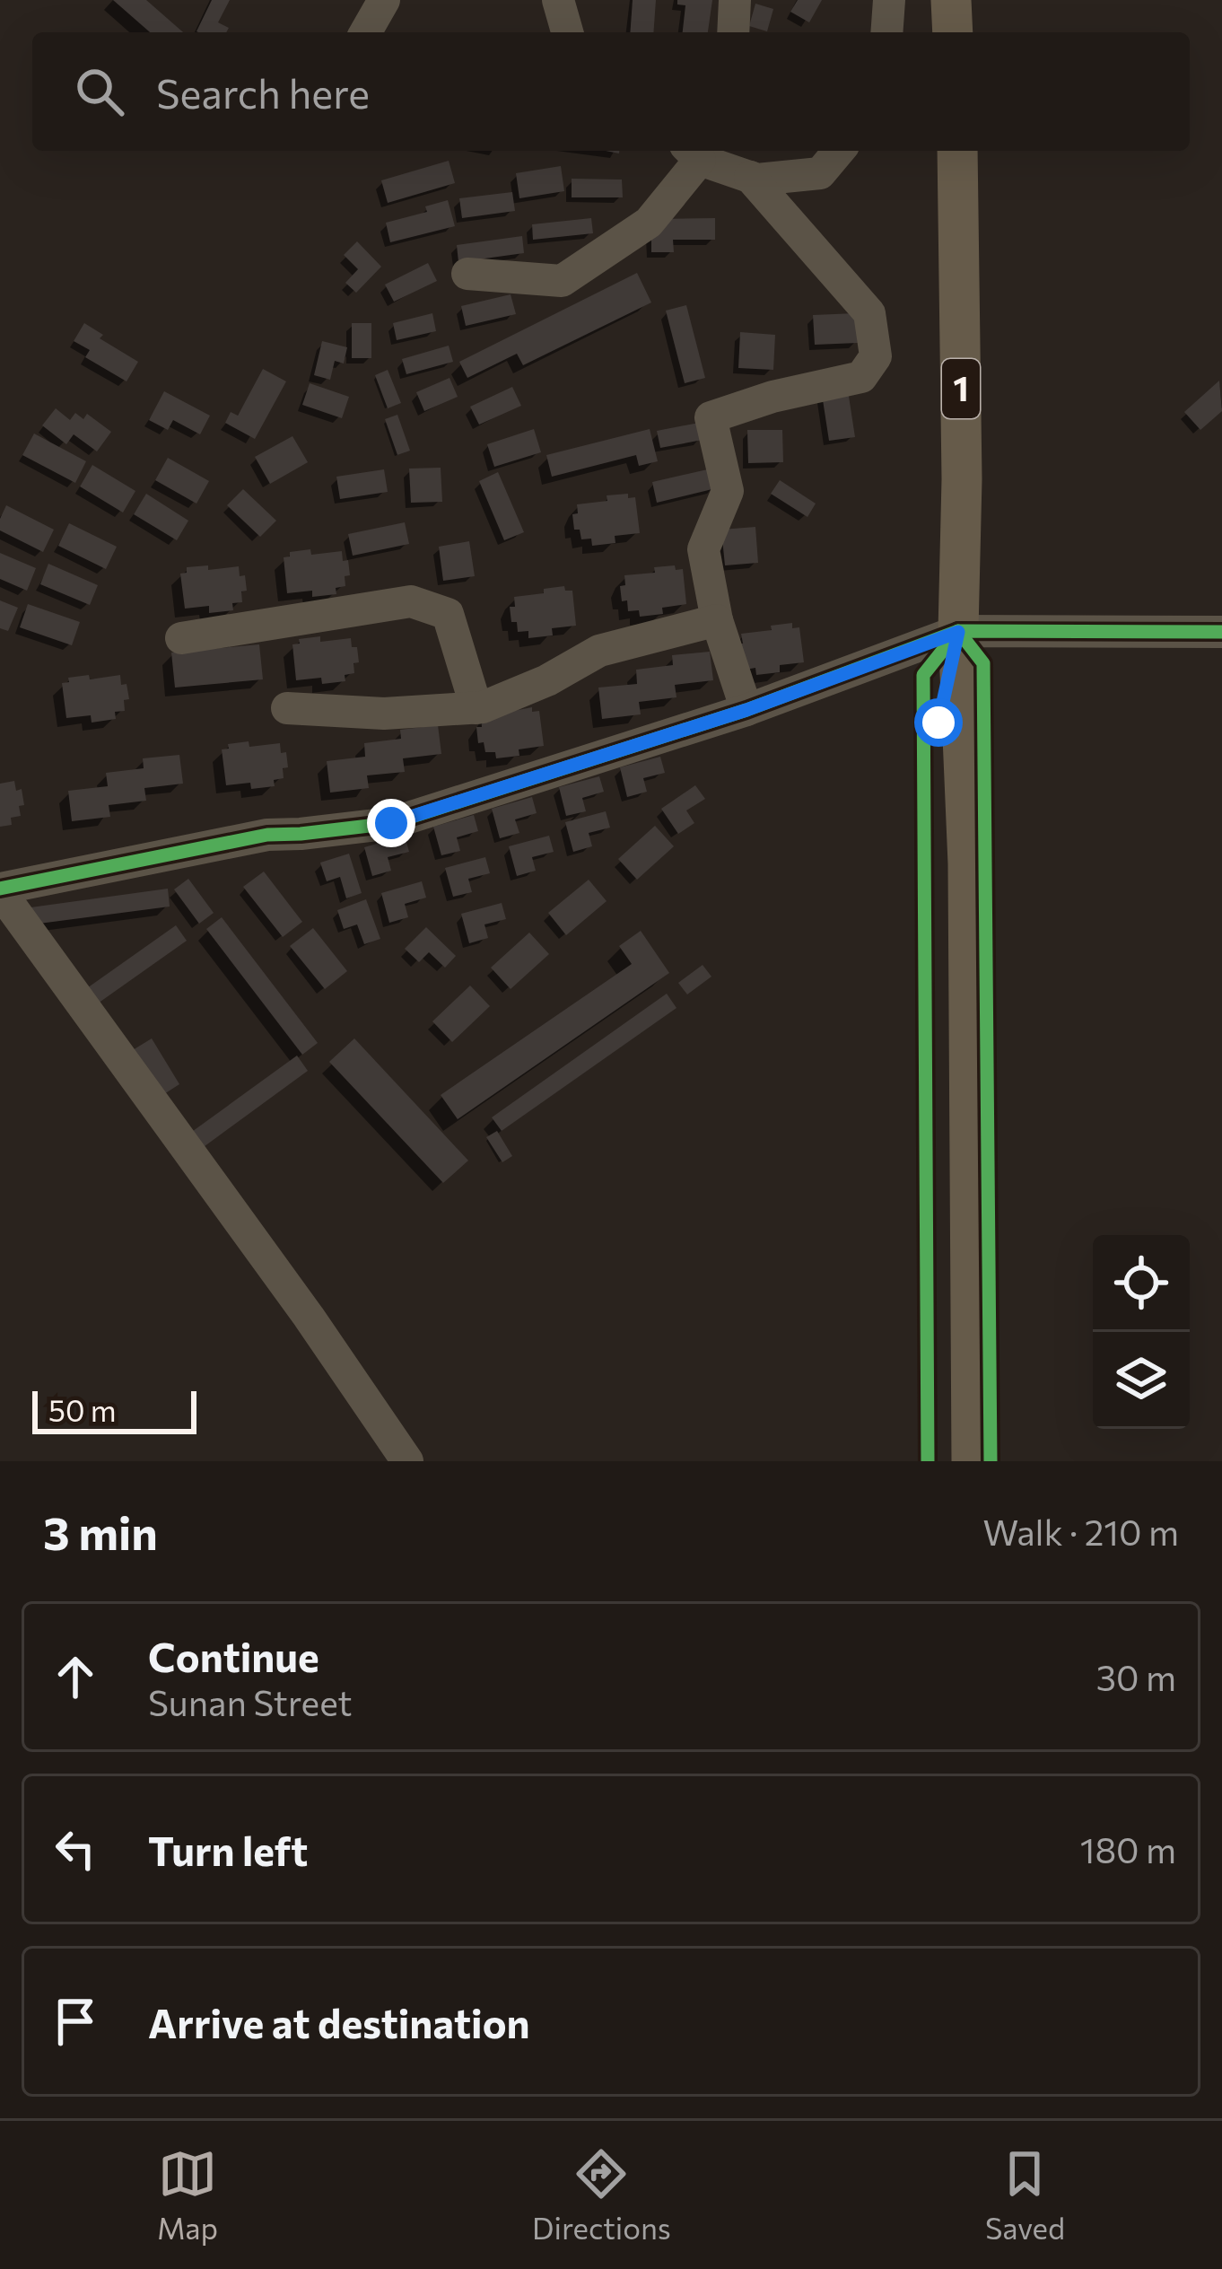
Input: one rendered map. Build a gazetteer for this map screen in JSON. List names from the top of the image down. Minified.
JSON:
{"streets":{"main road":["1"]},"scale_bar":"50 m","page":{"search":"Search here","scale":"50 m","heading":["3 min","Walk · 210 m"],"list":[["Continue","Sunan Street","30 m"],["Turn left","180 m"],"Arrive at destination"],"nav":["Map","Directions","Saved"]}}
